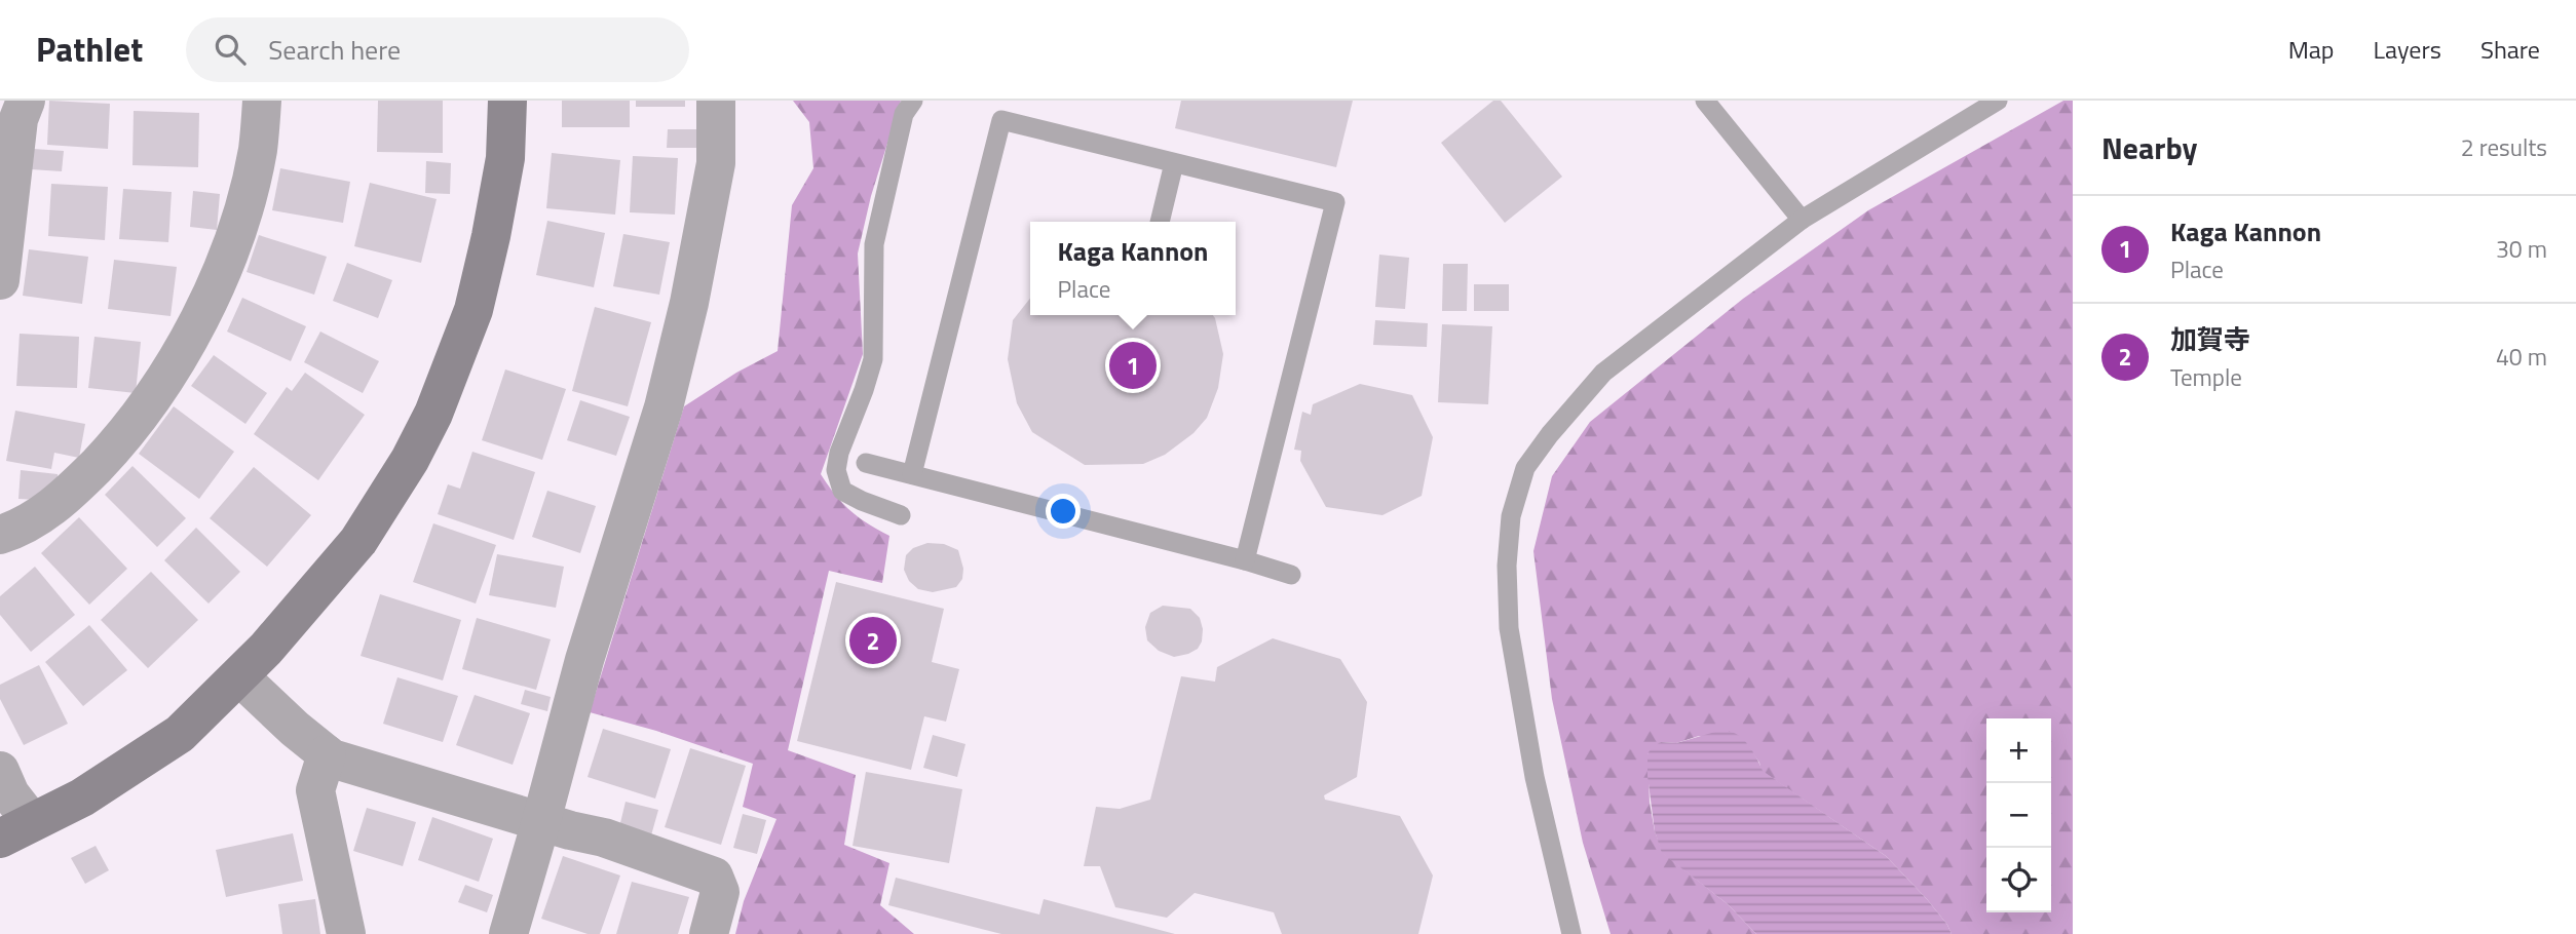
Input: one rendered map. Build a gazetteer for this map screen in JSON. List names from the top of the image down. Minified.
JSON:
{"page":{"header":"Pathlet","search":"Search here","nav":["Map","Layers","Share"],"heading":["Nearby","2 results"],"list":[{"mark":"1","name":"Kaga Kannon","note":"Place","value":"30 m"},{"mark":"2","name":"加賀寺","note":"Temple","value":"40 m"}],"popup":["Kaga Kannon","Place"],"pins":["1","2"],"map_buttons":["+","−"]}}
